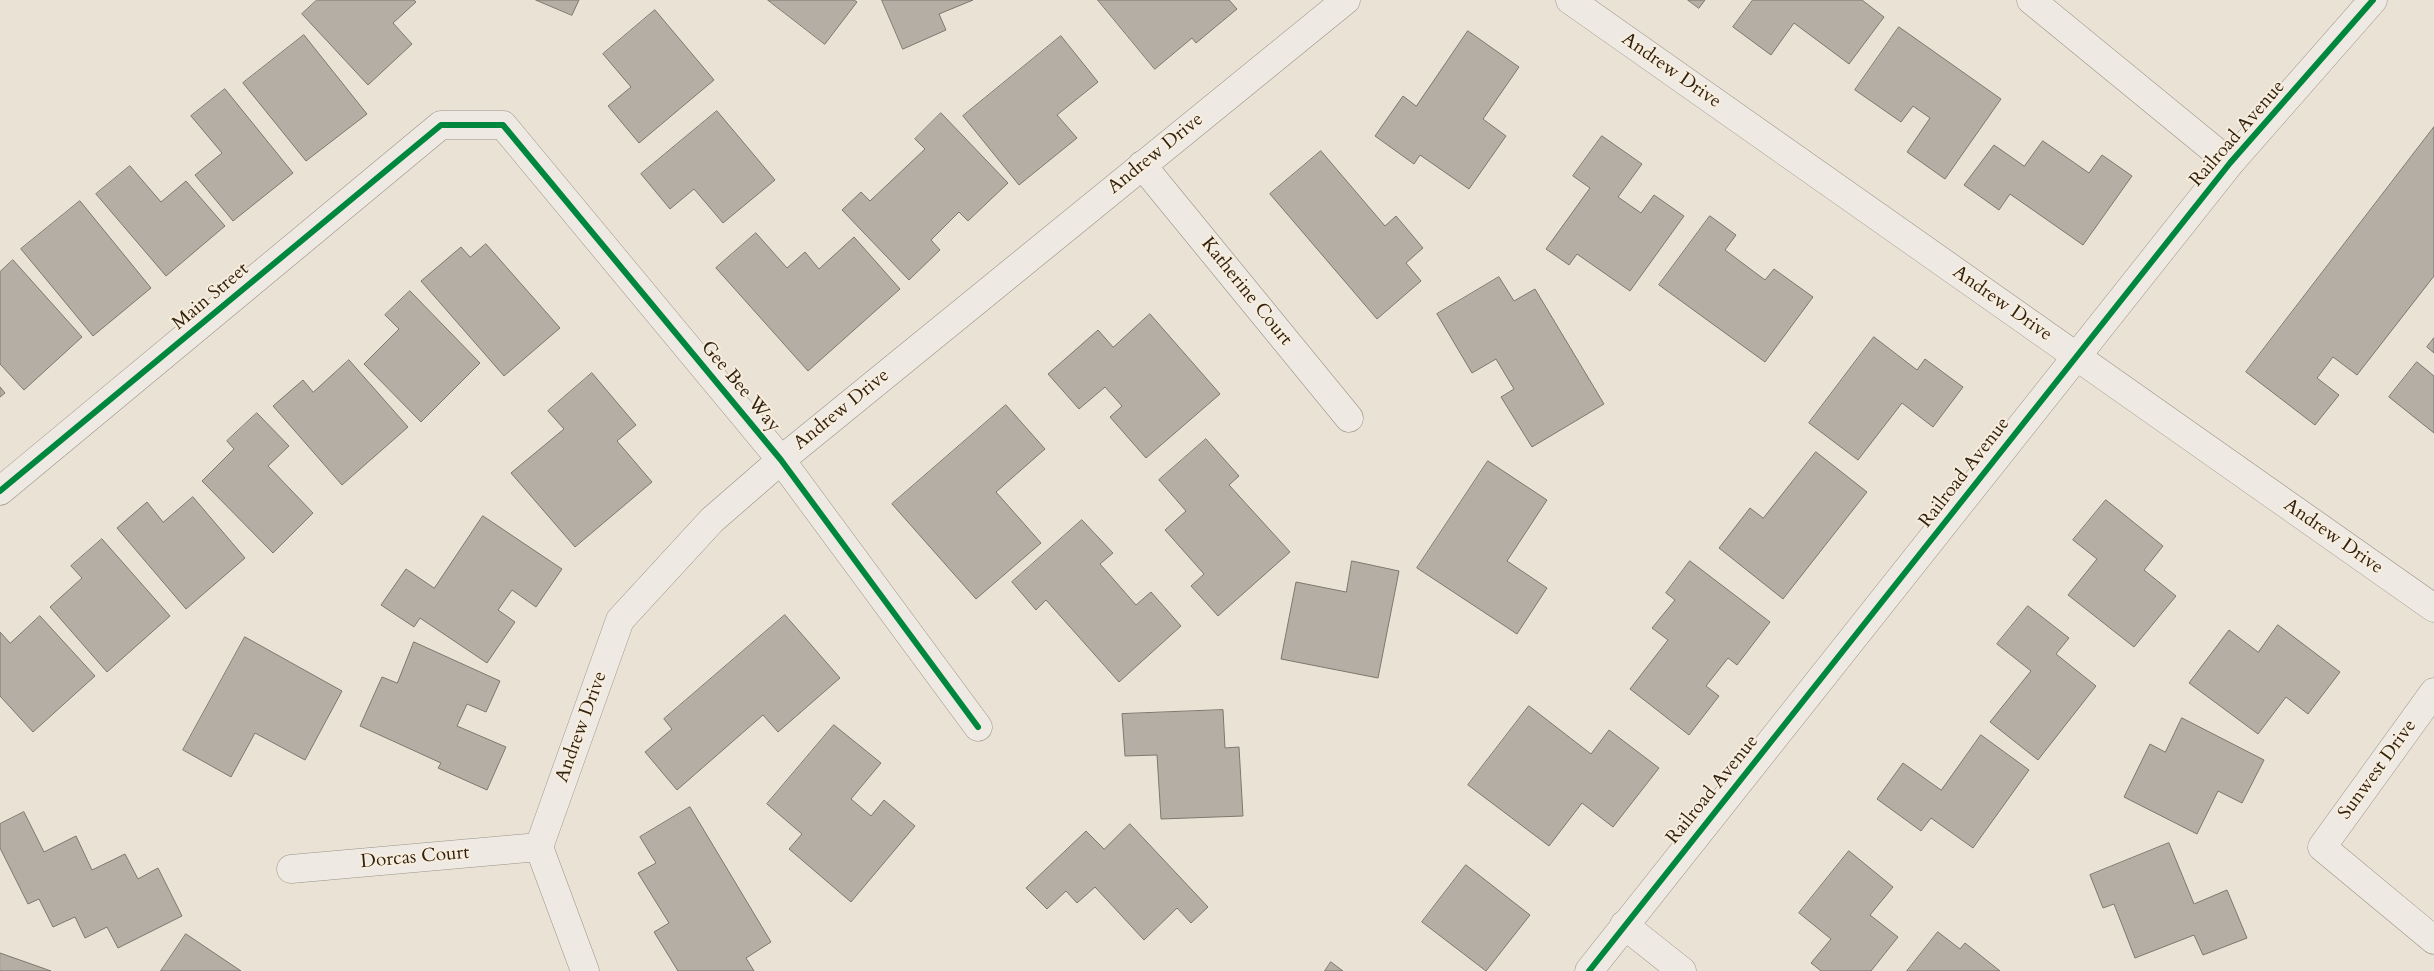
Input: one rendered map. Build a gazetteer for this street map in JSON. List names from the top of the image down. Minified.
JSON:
{"streets":{"street":["Andrew Drive","Railroad Avenue","Katherine Court","Main Street","Gee Bee Way","Sunwest Drive","Dorcas Court"]},"crossings":[["Andrew Drive","Railroad Avenue"],["Andrew Drive","Katherine Court"],["Andrew Drive","Gee Bee Way"],["Andrew Drive","Dorcas Court"],["Main Street","Gee Bee Way"]]}
